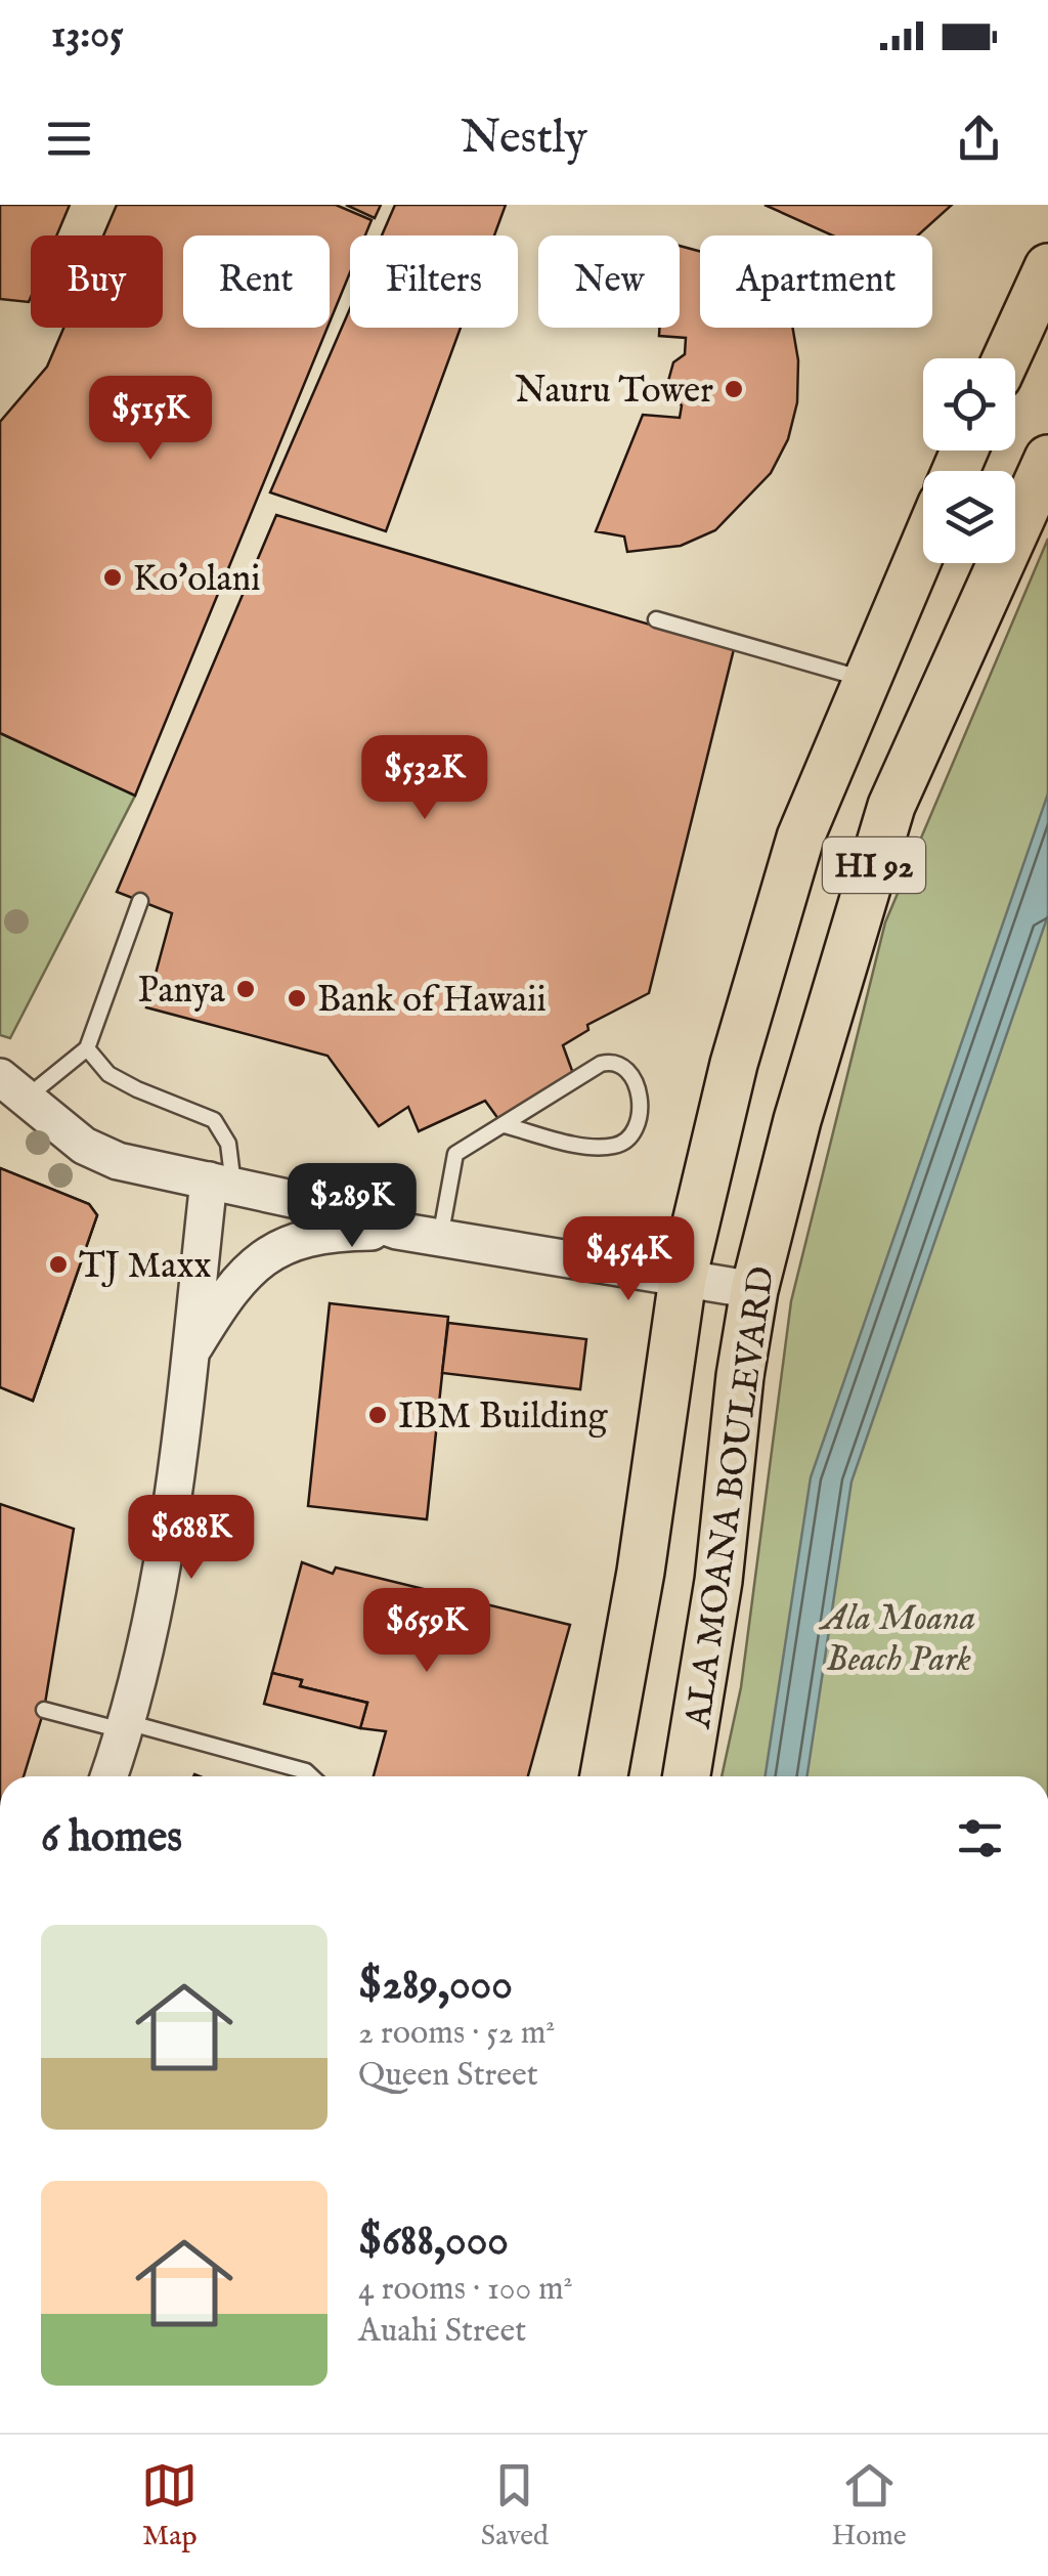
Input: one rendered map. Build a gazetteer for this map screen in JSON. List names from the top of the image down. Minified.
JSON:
{"streets":{"main road":["HI 92","ALA MOANA BOULEVARD"]},"parks":["Ala Moana Beach Park"],"places":["Nauru Tower","Ko'olani","Panya","Bank of Hawaii","TJ Maxx","IBM Building"],"page":{"status":"13:05","header":"Nestly","chip":["Buy","Rent","Filters","New","Apartment"],"price":["$515K","$532K","$289K","$454K","$688K","$659K"],"heading":"6 homes","list":[{"name":"$289,000","note":"2 rooms · 52 m² · Queen Street"},{"name":"$688,000","note":"4 rooms · 100 m² · Auahi Street"}],"tabs":["Map","Saved","Home"]}}
